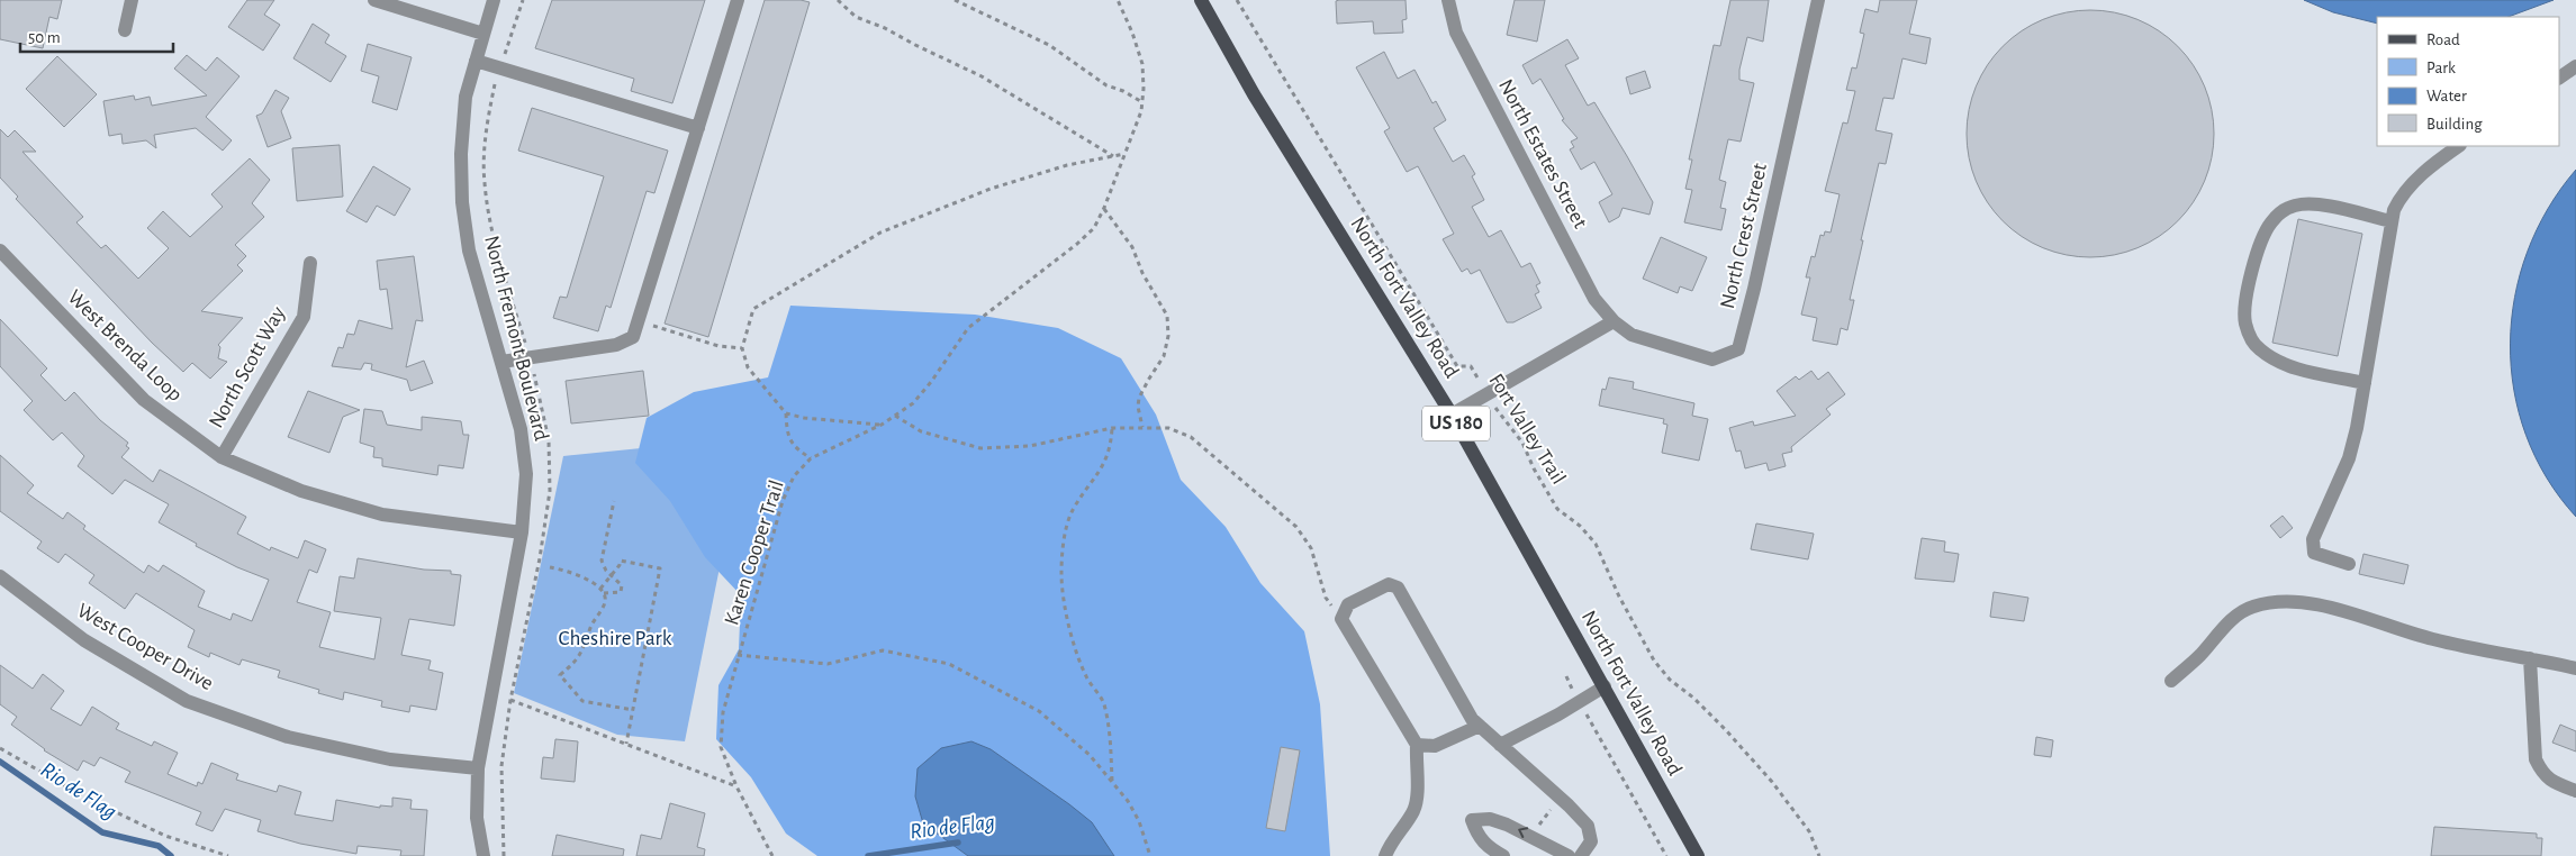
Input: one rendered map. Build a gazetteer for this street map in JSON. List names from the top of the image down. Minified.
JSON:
{"streets":{"main road":["North Fort Valley Road","US 180"],"street":["North Estates Street","North Crest Street","North Fremont Boulevard","West Brenda Loop","North Scott Way","West Cooper Drive"],"path":["Fort Valley Trail","Karen Cooper Trail"]},"crossings":[["North Estates Street","North Crest Street"],["North Fremont Boulevard","West Brenda Loop"],["North Fremont Boulevard","West Cooper Drive"],["West Brenda Loop","North Scott Way"]],"water":["Rio de Flag"],"parks":["Cheshire Park"],"legend":["Road","Park","Water","Building"],"scale_bar":"50 m"}
